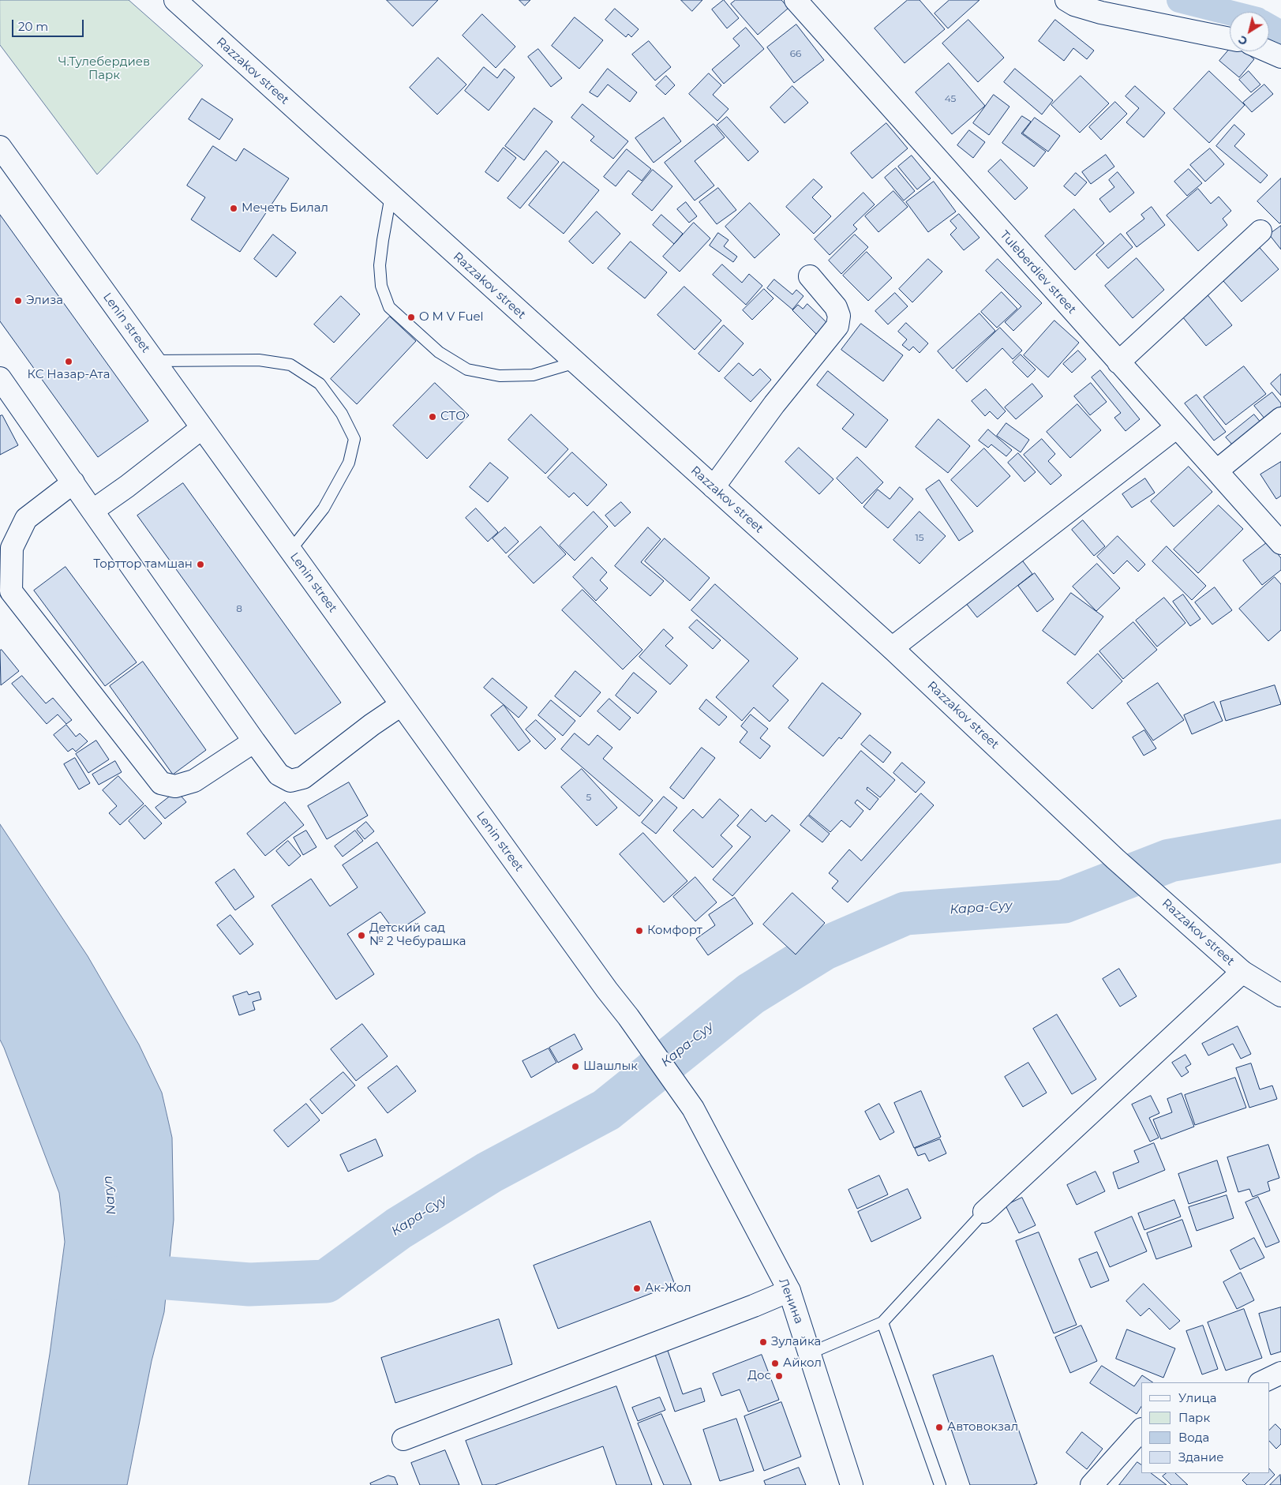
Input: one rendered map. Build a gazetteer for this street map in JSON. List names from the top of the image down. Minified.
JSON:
{"streets":{"main road":["Razzakov street","Tuleberdiev street","Lenin street","Ленина"]},"crossings":[["Lenin street","Ленина"]],"water":["Кара-Суу","Naryn"],"parks":["Ч.Тулебердиев Парк"],"places":["Мечеть Билал","Элиза","O M V Fuel","КС Назар-Ата","СТО","Торттор тамшан","Комфорт","Детский сад № 2 Чебурашка","Шашлык","Ак-Жол","Зулайка","Айкол","Дос","Автовокзал"],"house_numbers":["66","45","15","8","5"],"legend":["Улица","Парк","Вода","Здание"],"scale_bar":"20 m","north":"bottom left"}
